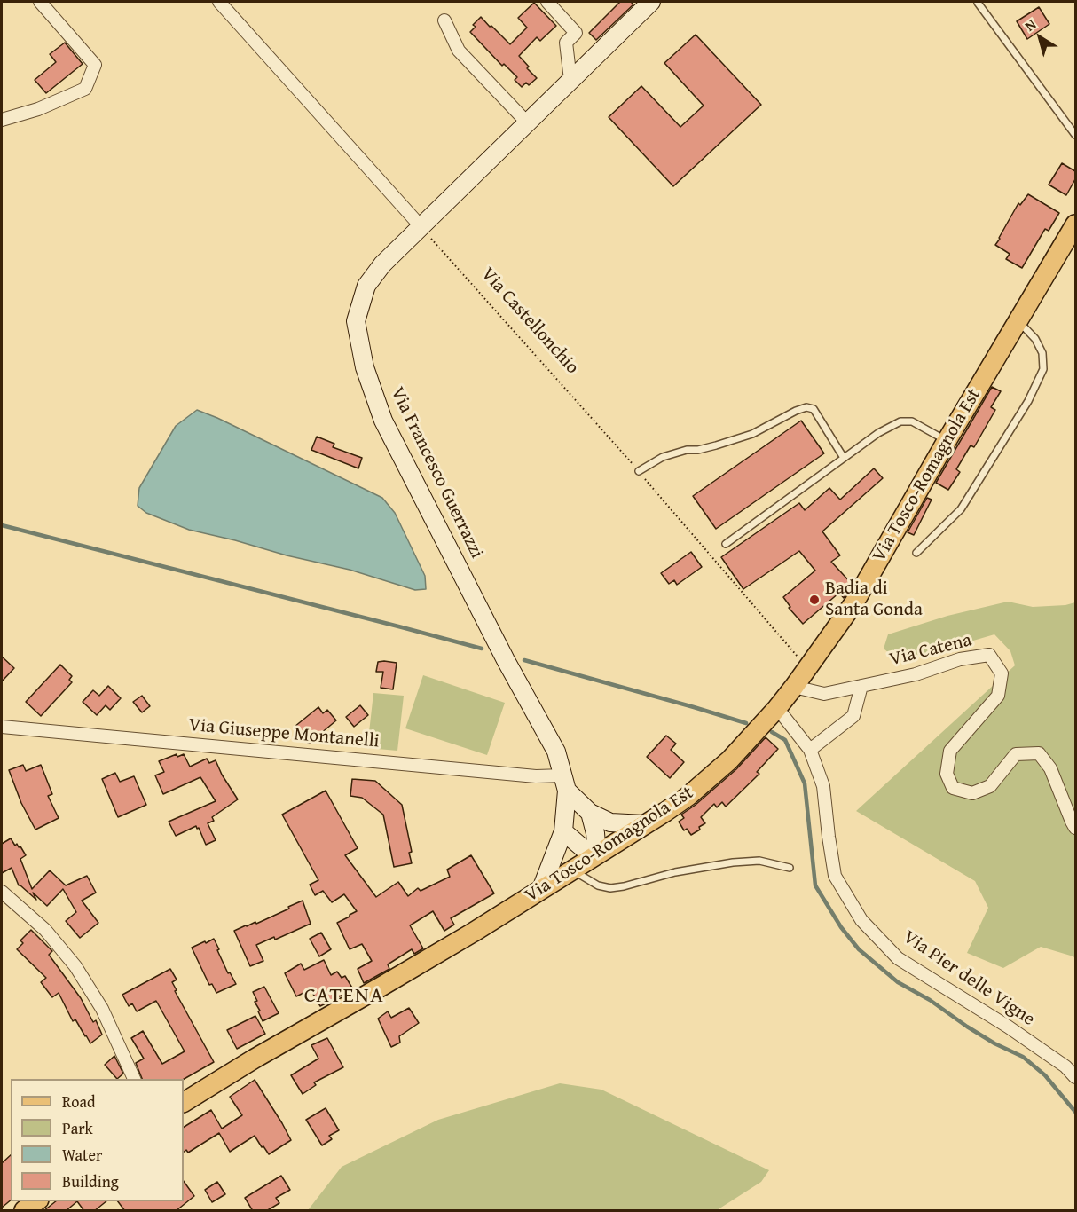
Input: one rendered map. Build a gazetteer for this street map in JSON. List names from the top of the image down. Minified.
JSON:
{"streets":{"main road":["Via Francesco Guerrazzi","Via Tosco-Romagnola Est"],"street":["Via Catena","Via Giuseppe Montanelli","Via Pier delle Vigne"],"path":["Via Castellonchio"]},"crossings":[["Via Castellonchio","Via Francesco Guerrazzi"],["Via Castellonchio","Via Tosco-Romagnola Est"],["Via Francesco Guerrazzi","Via Tosco-Romagnola Est"],["Via Francesco Guerrazzi","Via Giuseppe Montanelli"],["Via Tosco-Romagnola Est","Via Catena"],["Via Tosco-Romagnola Est","Via Pier delle Vigne"]],"districts":["CATENA"],"places":["Badia di Santa Gonda"],"legend":["Road","Park","Water","Building"],"north":"top left"}
